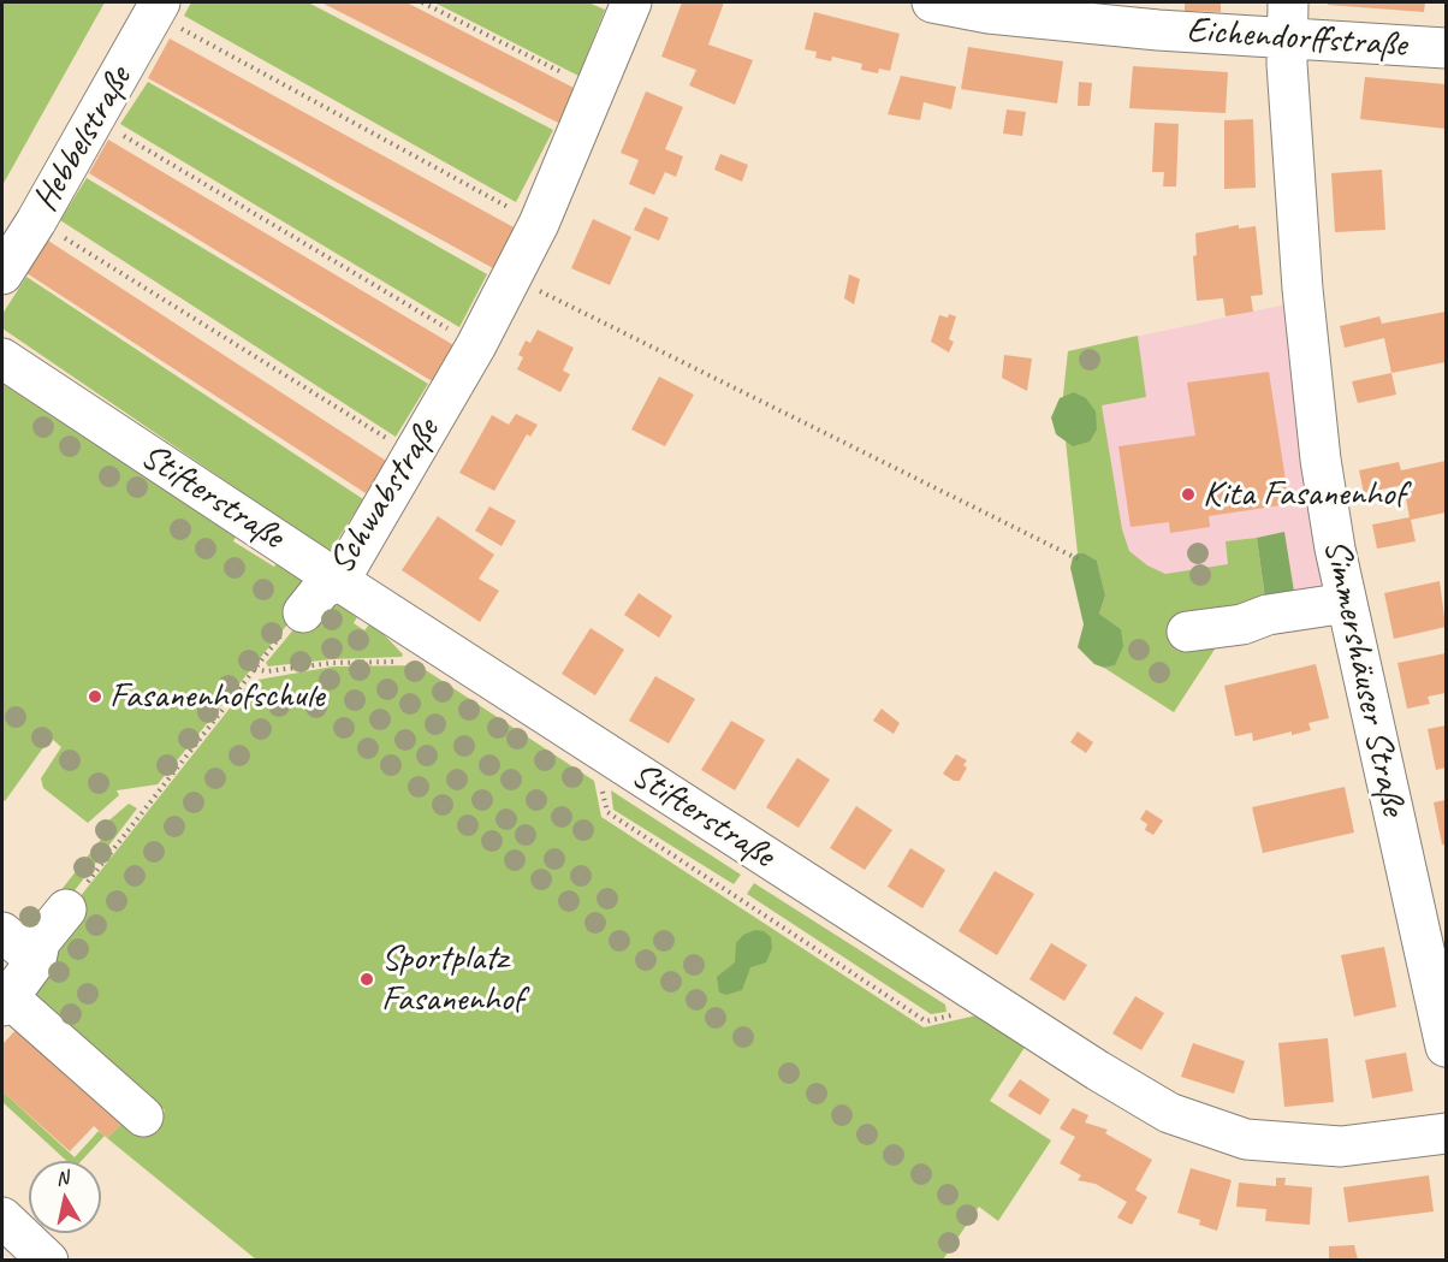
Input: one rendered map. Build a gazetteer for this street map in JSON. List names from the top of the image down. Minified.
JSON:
{"streets":{"street":["Eichendorffstraße","Hebbelstraße","Stifterstraße","Schwabstraße","Simmershäuser Straße"]},"crossings":[["Eichendorffstraße","Simmershäuser Straße"],["Stifterstraße","Schwabstraße"]],"places":["Kita Fasanenhof","Fasanenhofschule","Sportplatz Fasanenhof"],"north":"top"}
